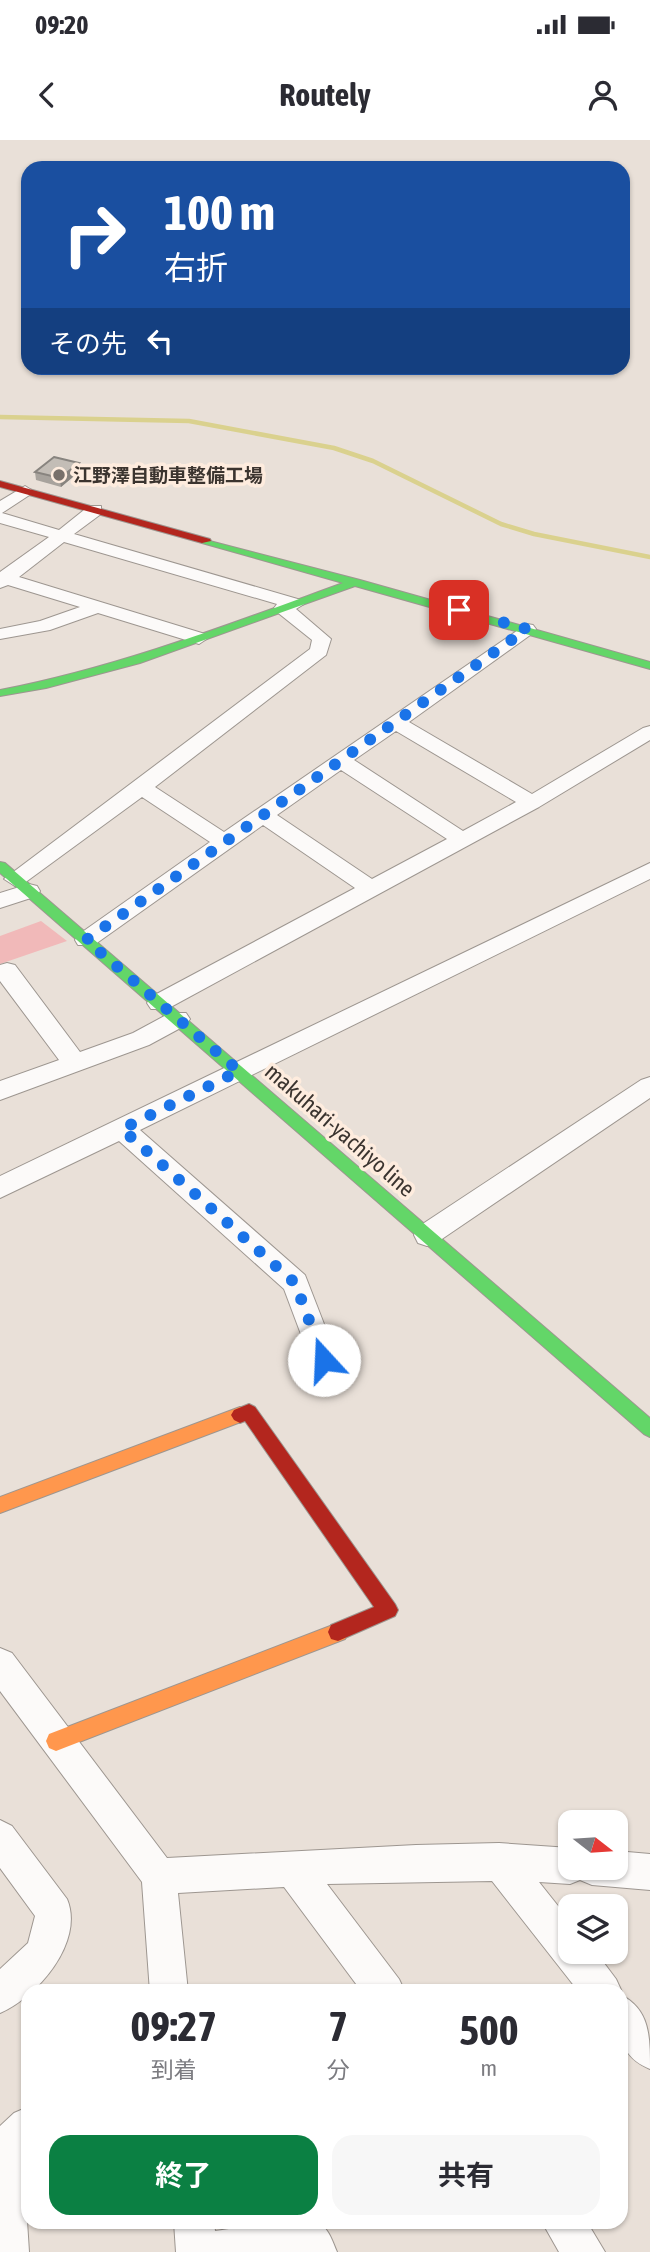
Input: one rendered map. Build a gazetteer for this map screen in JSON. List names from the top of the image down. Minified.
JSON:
{"streets":{"street":["makuhari-yachiyo line"]},"places":["江野澤自動車整備工場"],"north":"right","page":{"status":"09:20","header":"Routely","turn":["100 m","右折"],"then":"その先","eta":["09:27","到着","7","分","500","m"],"buttons":["終了","共有"]}}
